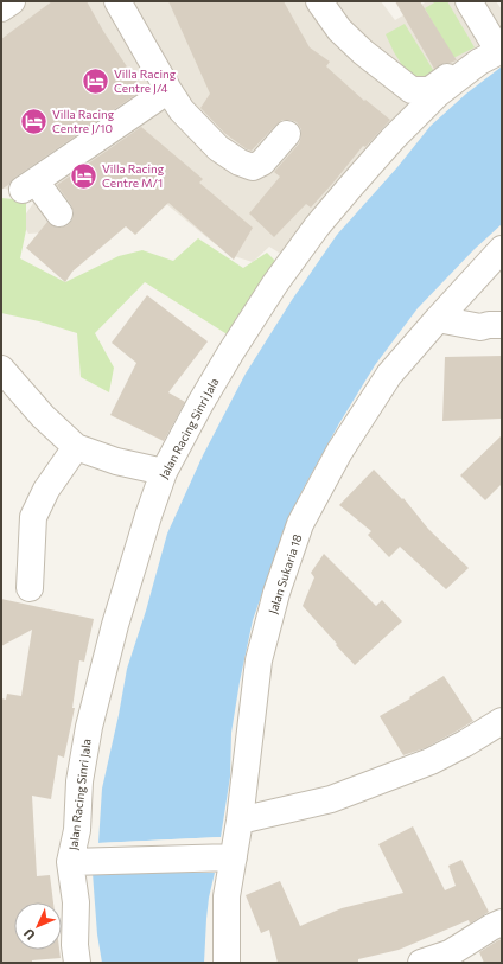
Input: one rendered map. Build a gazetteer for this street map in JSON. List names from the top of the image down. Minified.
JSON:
{"streets":{"street":["Jalan Racing Sinri Jala","Jalan Sukaria 18"]},"places":{"hotel":["Villa Racing Centre J/4","Villa Racing Centre J/10","Villa Racing Centre M/1"]},"north":"bottom left"}
